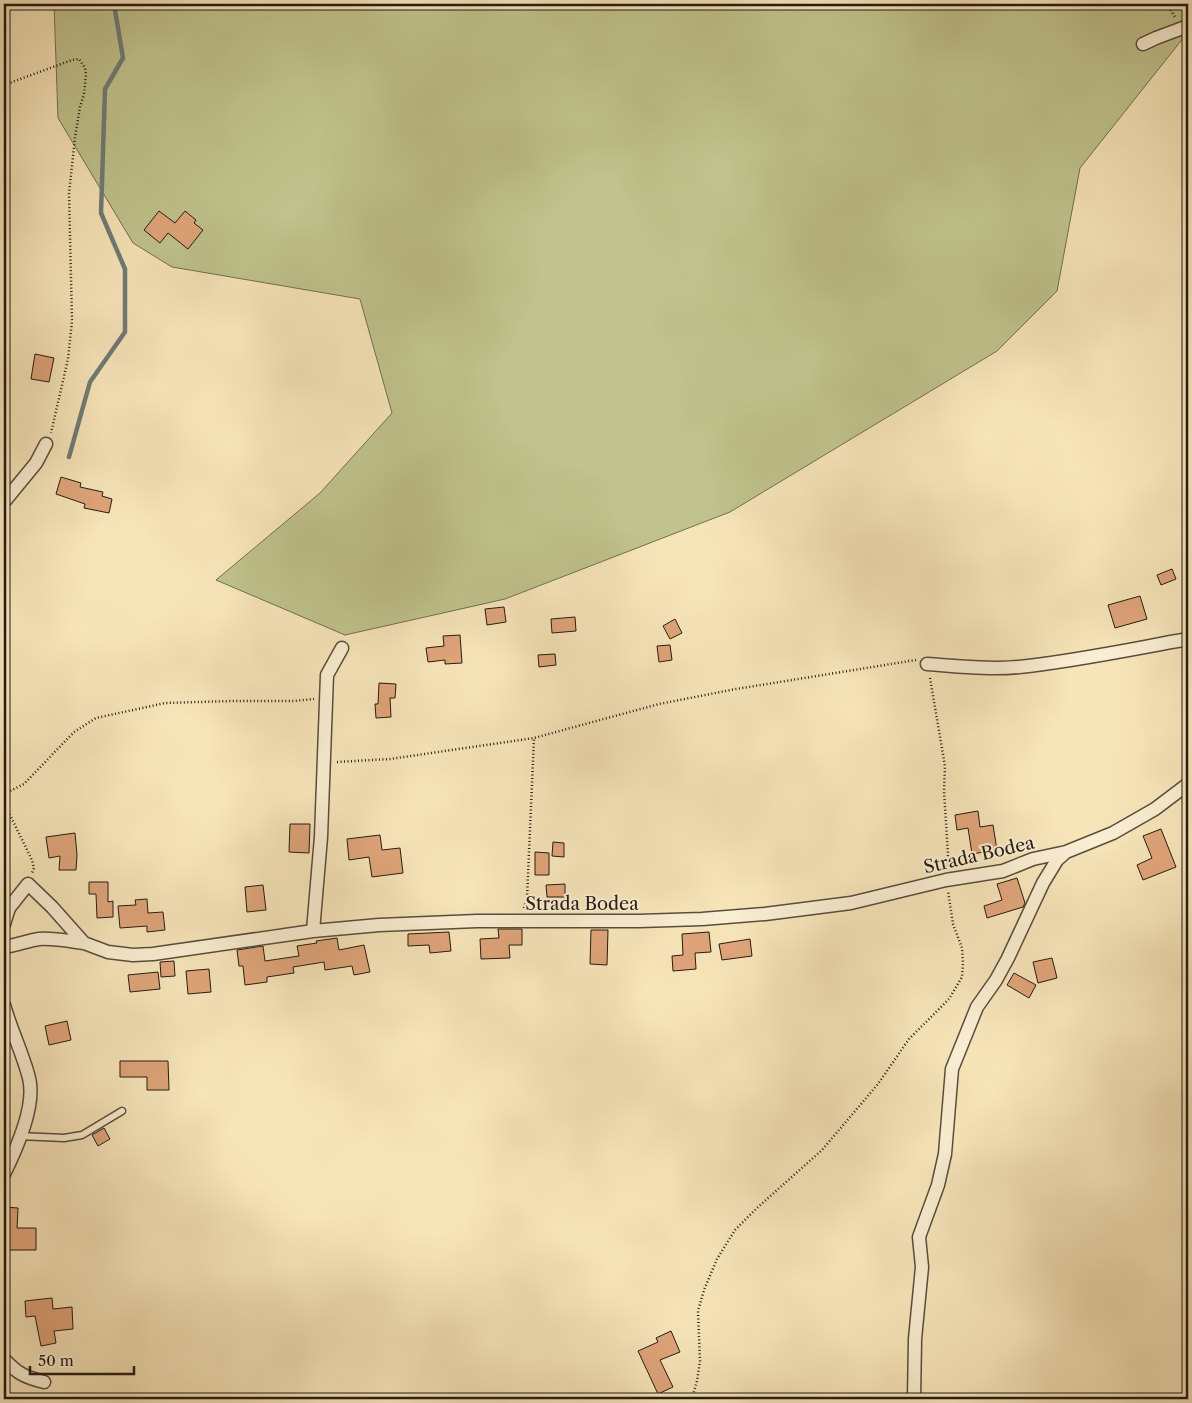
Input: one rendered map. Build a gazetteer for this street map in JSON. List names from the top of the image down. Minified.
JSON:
{"streets":{"street":["Strada Bodea"]},"scale_bar":"50 m"}
